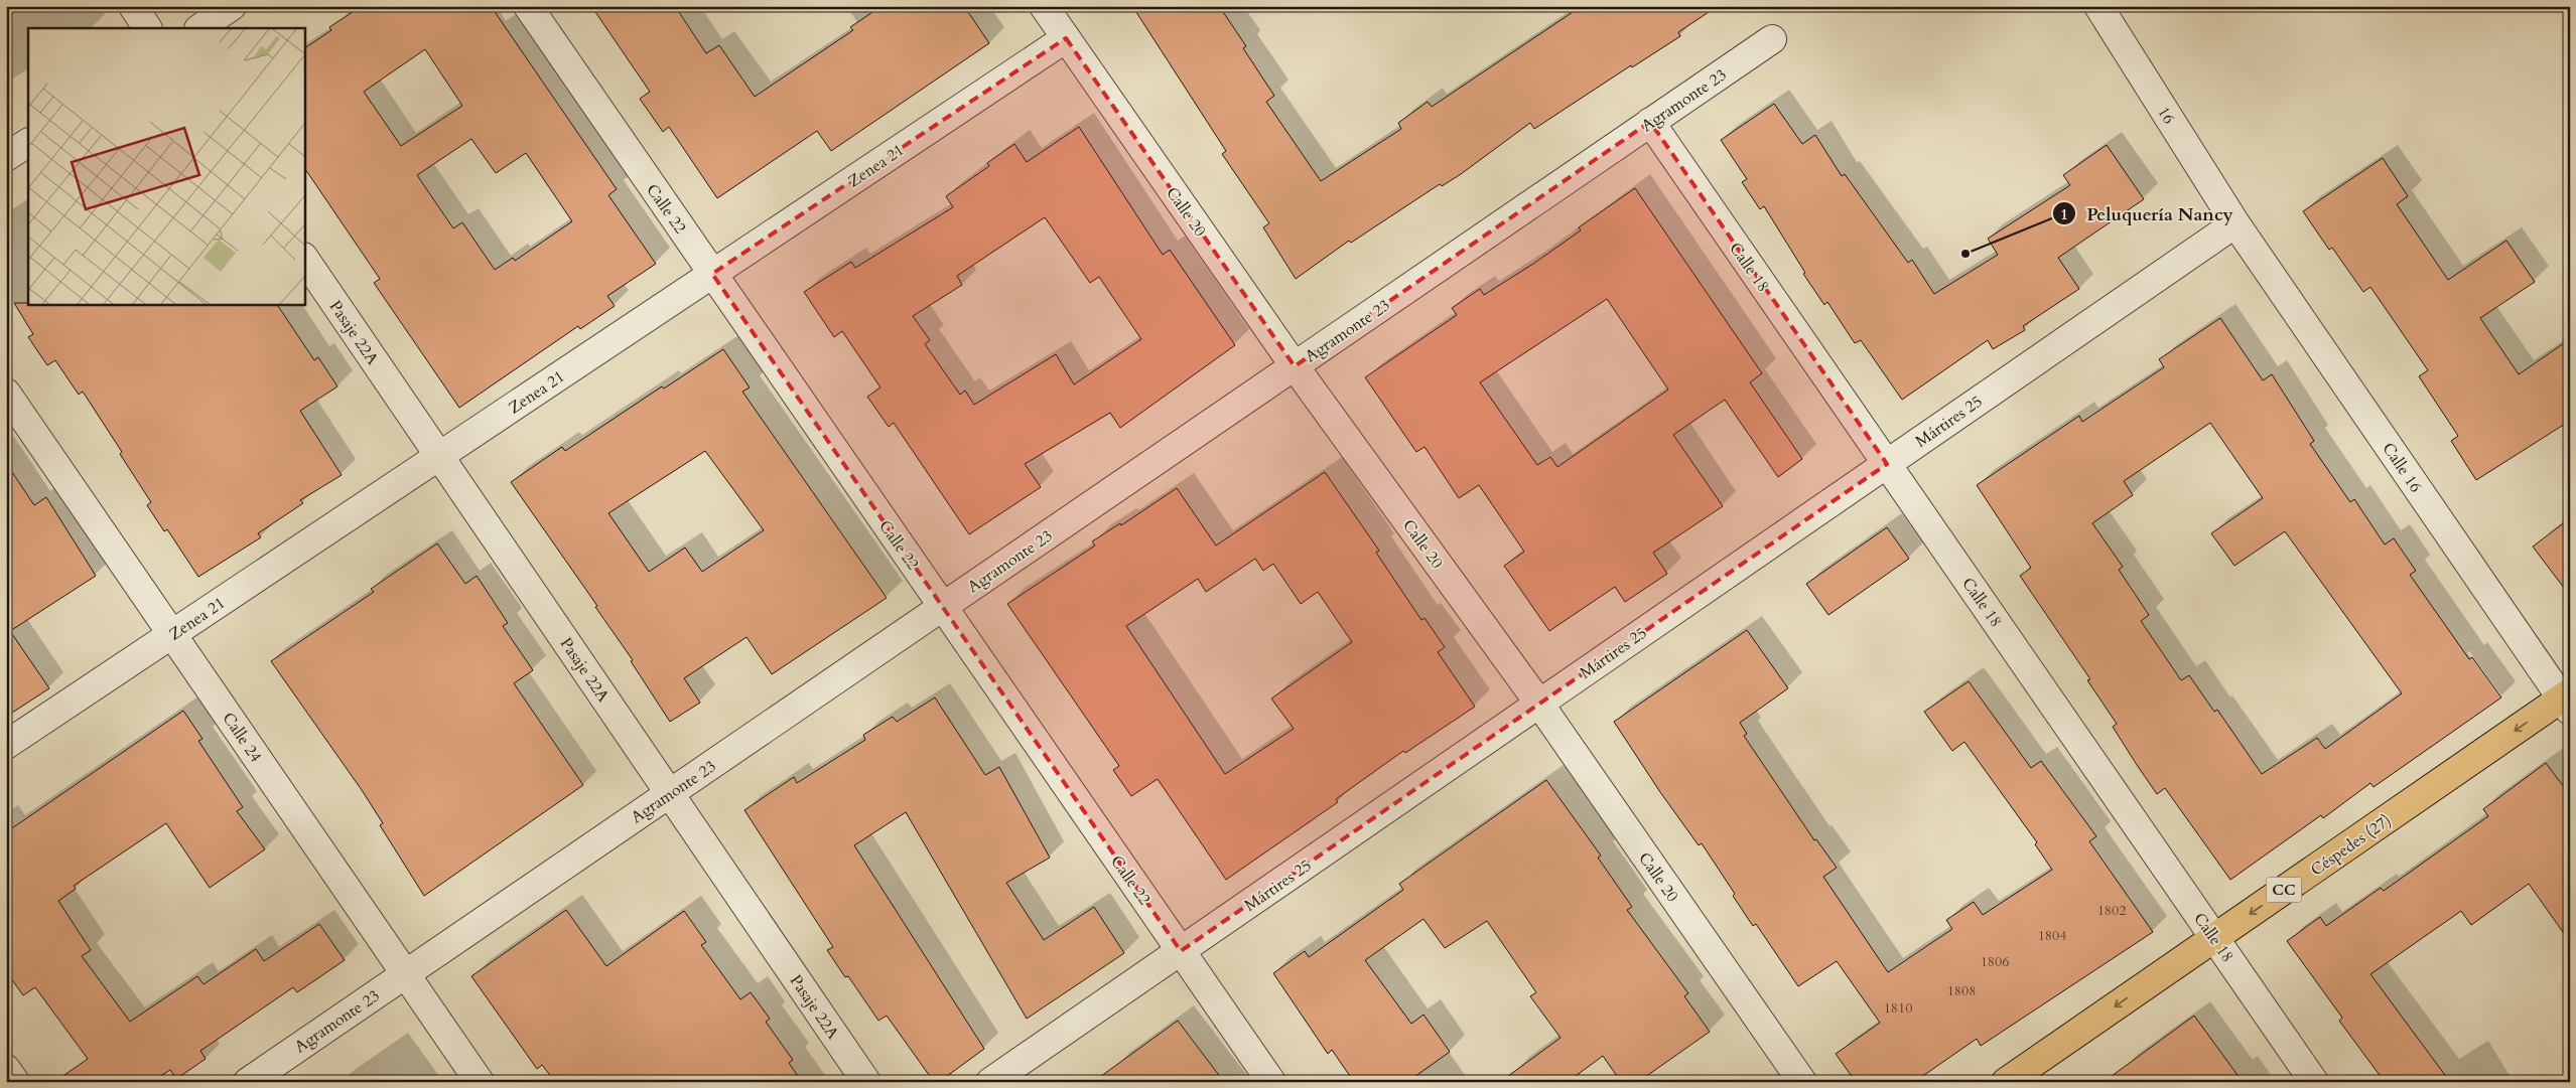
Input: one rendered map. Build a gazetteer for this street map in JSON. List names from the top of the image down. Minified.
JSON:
{"streets":{"main road":["Céspedes (27)","CC"],"street":["Agramonte 23","16","Zenea 21","Calle 22","Calle 20","Calle 18","Pasaje 22A","Mártires 25","Calle 16","Calle 24"]},"crossings":[["Agramonte 23","Calle 22"],["Agramonte 23","Calle 20"],["Agramonte 23","Calle 18"],["Agramonte 23","Pasaje 22A"],["Agramonte 23","Calle 24"],["16","Mártires 25"],["16","Calle 16"],["Zenea 21","Calle 22"],["Zenea 21","Calle 20"],["Zenea 21","Pasaje 22A"],["Zenea 21","Calle 24"],["Calle 22","Mártires 25"],["Calle 20","Mártires 25"],["Calle 18","Mártires 25"],["Calle 18","Céspedes (27)"],["Mártires 25","Calle 16"],["Calle 16","Céspedes (27)"]],"one_way":["Céspedes (27)"],"places":["Peluquería Nancy"],"house_numbers":["1802","1804","1806","1808","1810"]}
